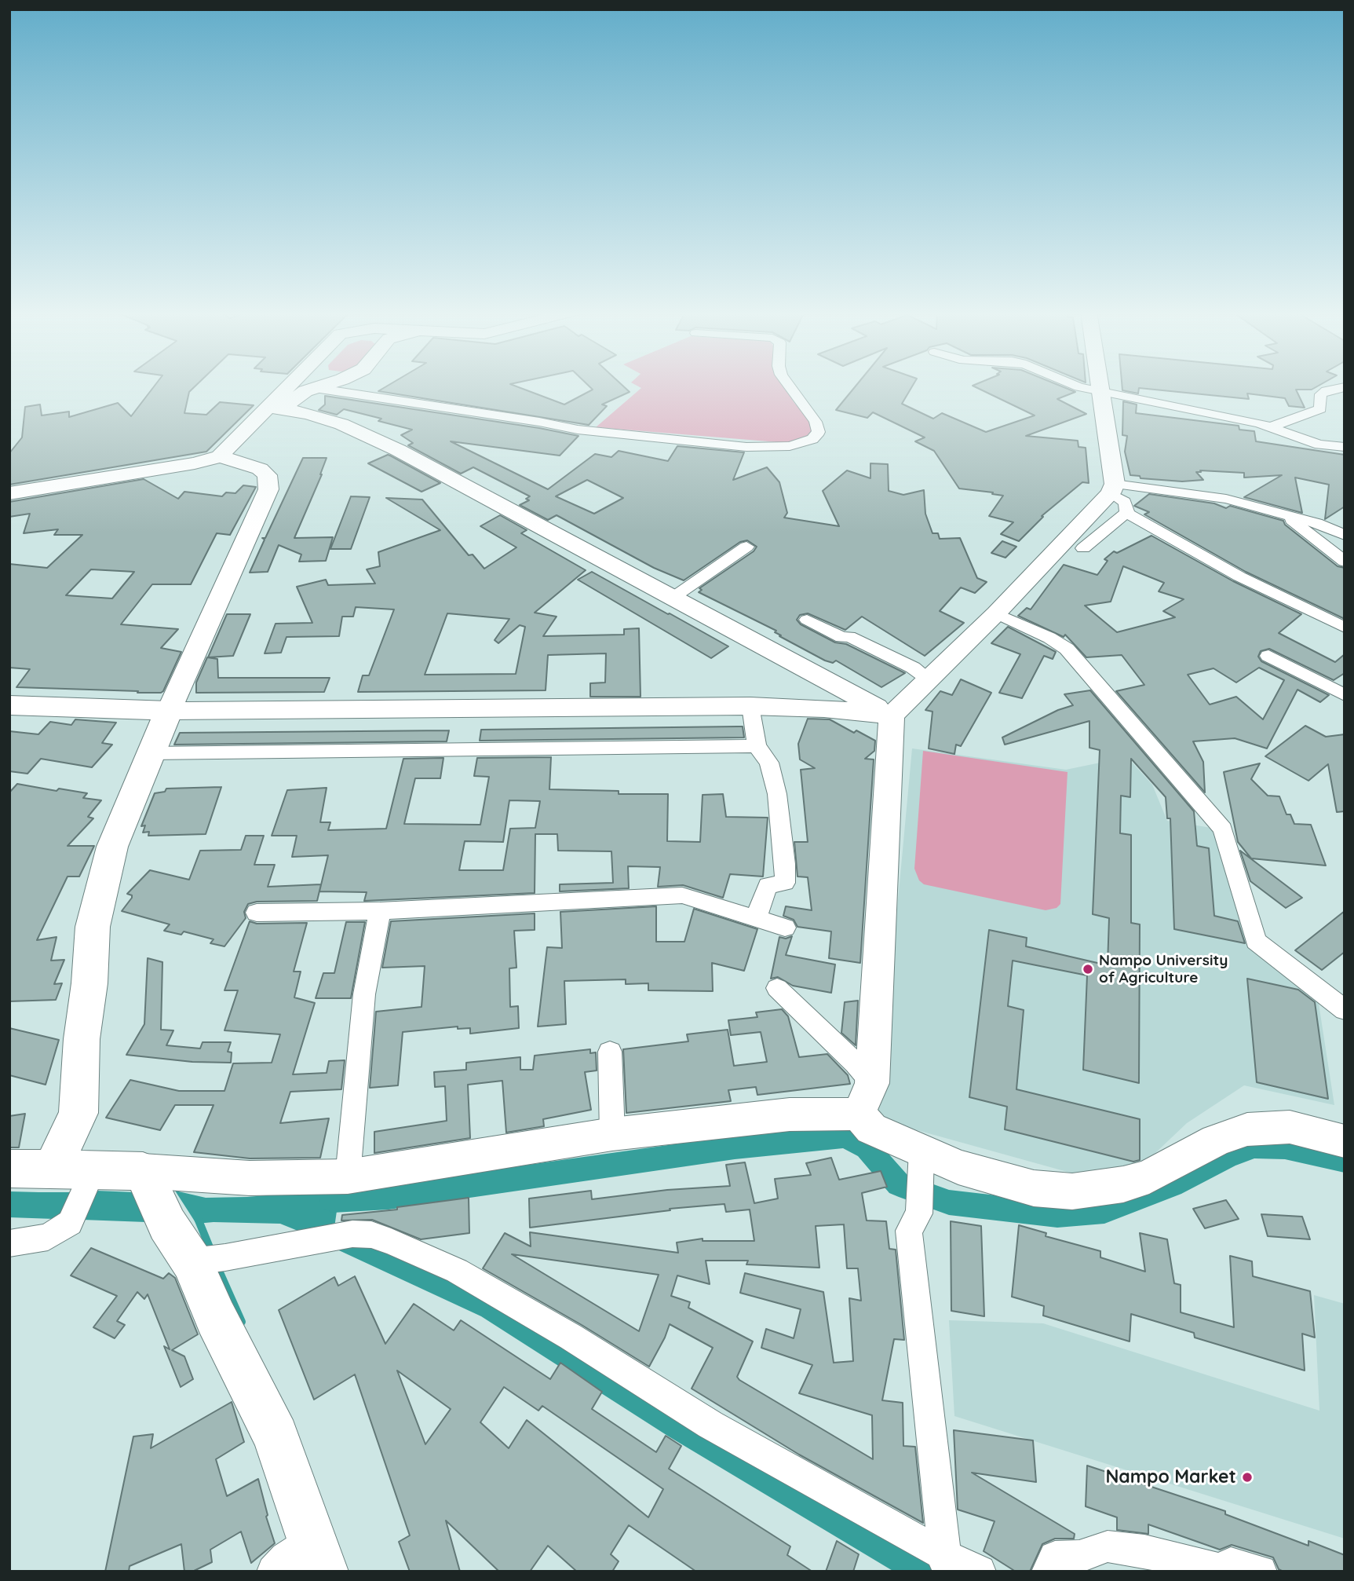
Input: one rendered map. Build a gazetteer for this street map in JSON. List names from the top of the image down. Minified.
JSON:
{"places":["Nampo University of Agriculture","Nampo Market"]}
